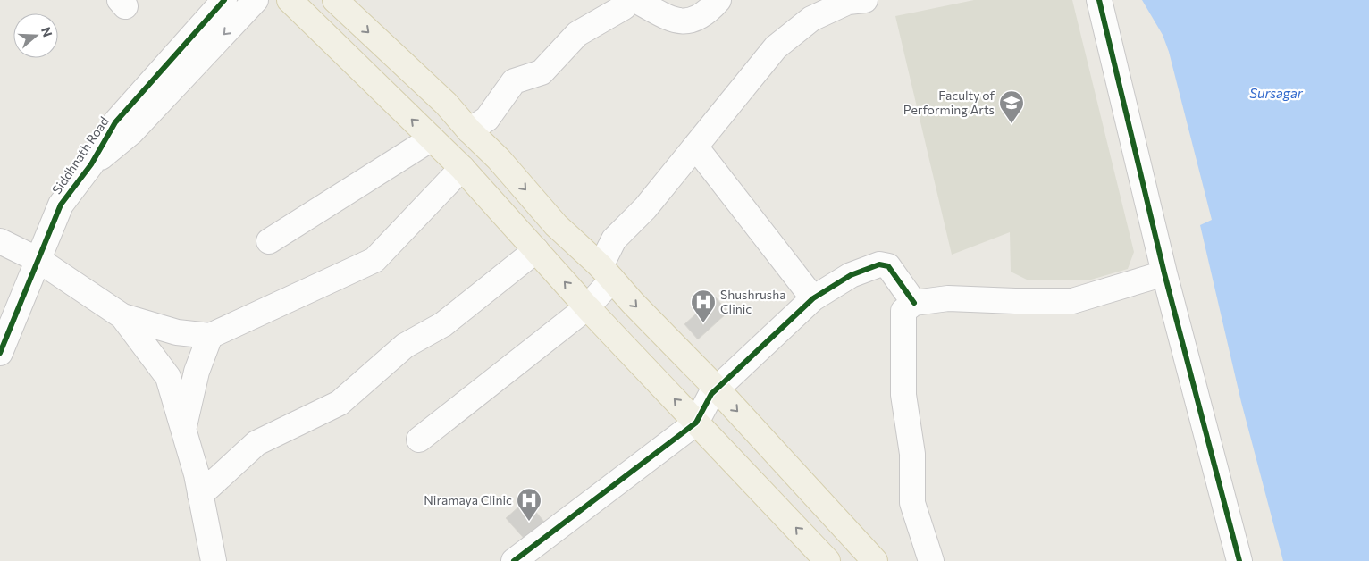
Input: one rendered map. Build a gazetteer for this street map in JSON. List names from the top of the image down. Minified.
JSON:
{"streets":{"street":["Siddhnath Road"]},"water":["Sursagar"],"places":{"school or university":["Faculty of Performing Arts"],"hospital":["Shushrusha Clinic","Niramaya Clinic"]},"north":"right"}
